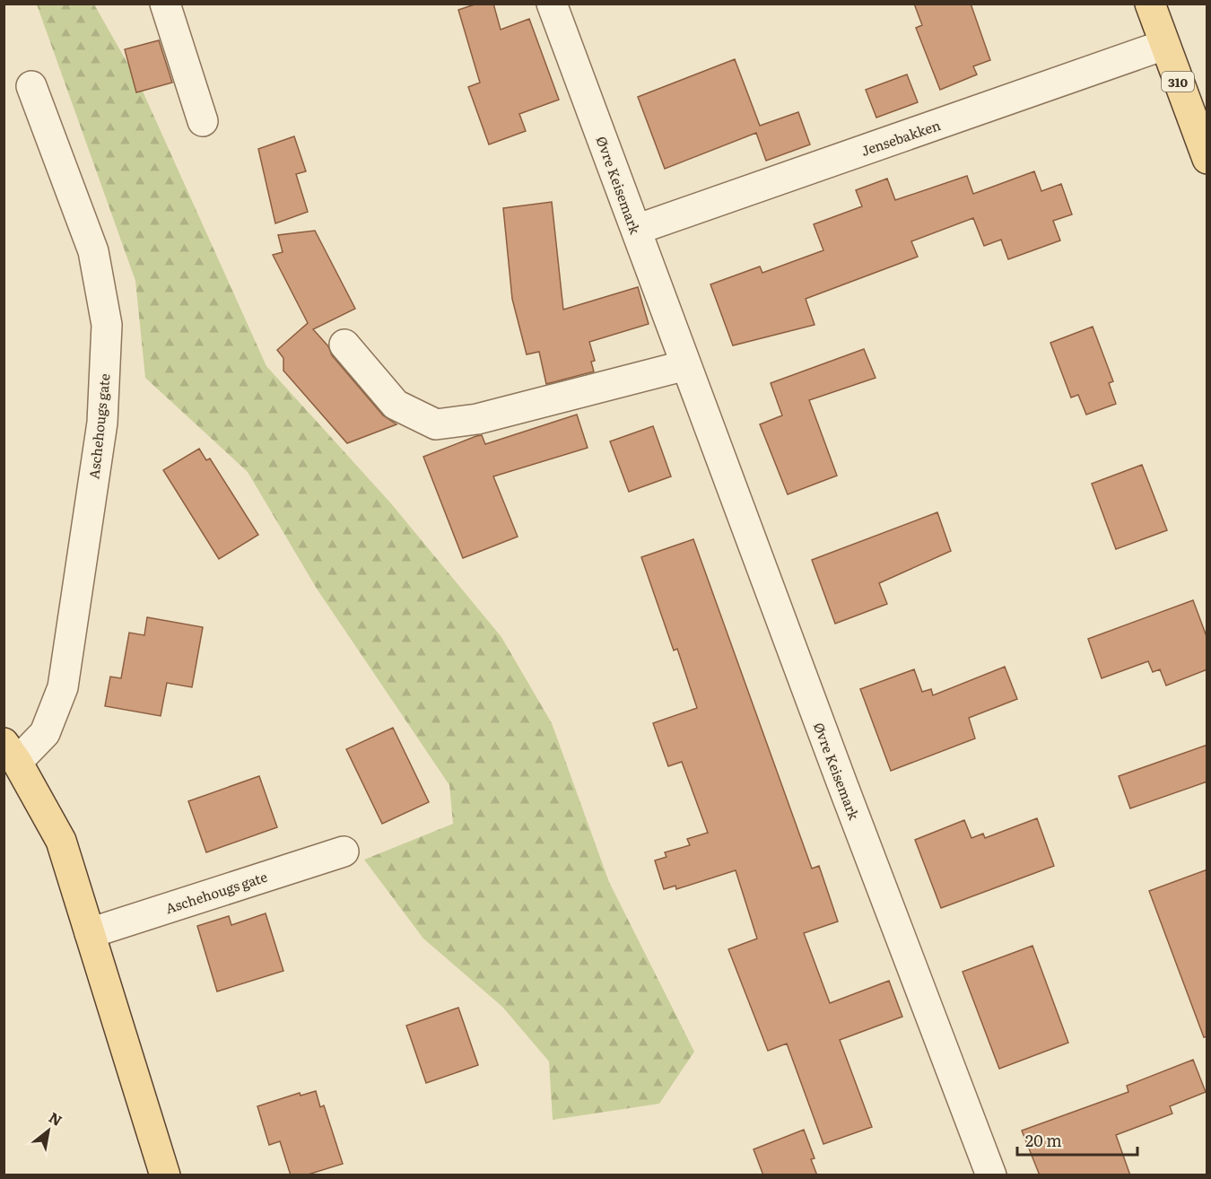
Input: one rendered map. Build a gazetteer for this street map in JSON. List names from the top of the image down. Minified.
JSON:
{"streets":{"main road":["310","Aschehougs gate"],"street":["Jensebakken","Øvre Keisemark"]},"crossings":[["310","Jensebakken"],["Jensebakken","Øvre Keisemark"]],"scale_bar":"20 m","north":"top right"}
